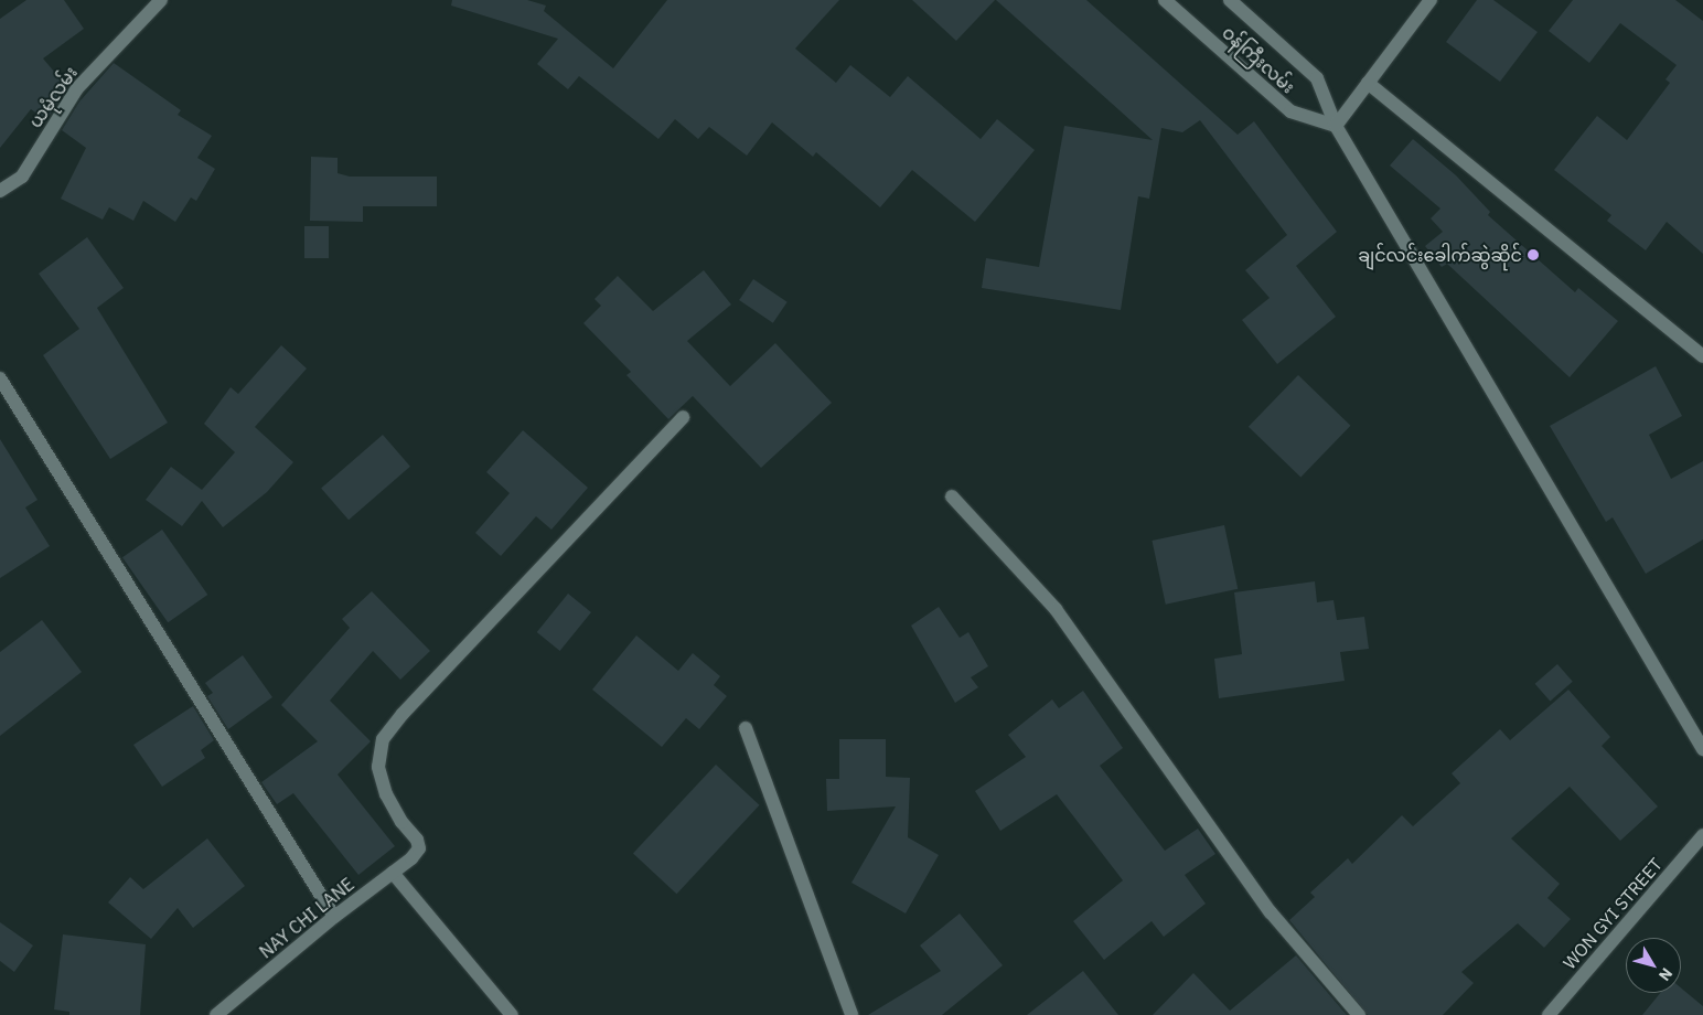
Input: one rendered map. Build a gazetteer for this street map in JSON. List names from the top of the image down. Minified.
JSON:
{"streets":{"street":["ဝန်ကြီးလမ်း","ယမုံလမ်း","WON GYI STREET","NAY CHI LANE"]},"places":["ချင်လင်းခေါက်ဆွဲဆိုင်"],"north":"bottom right"}
